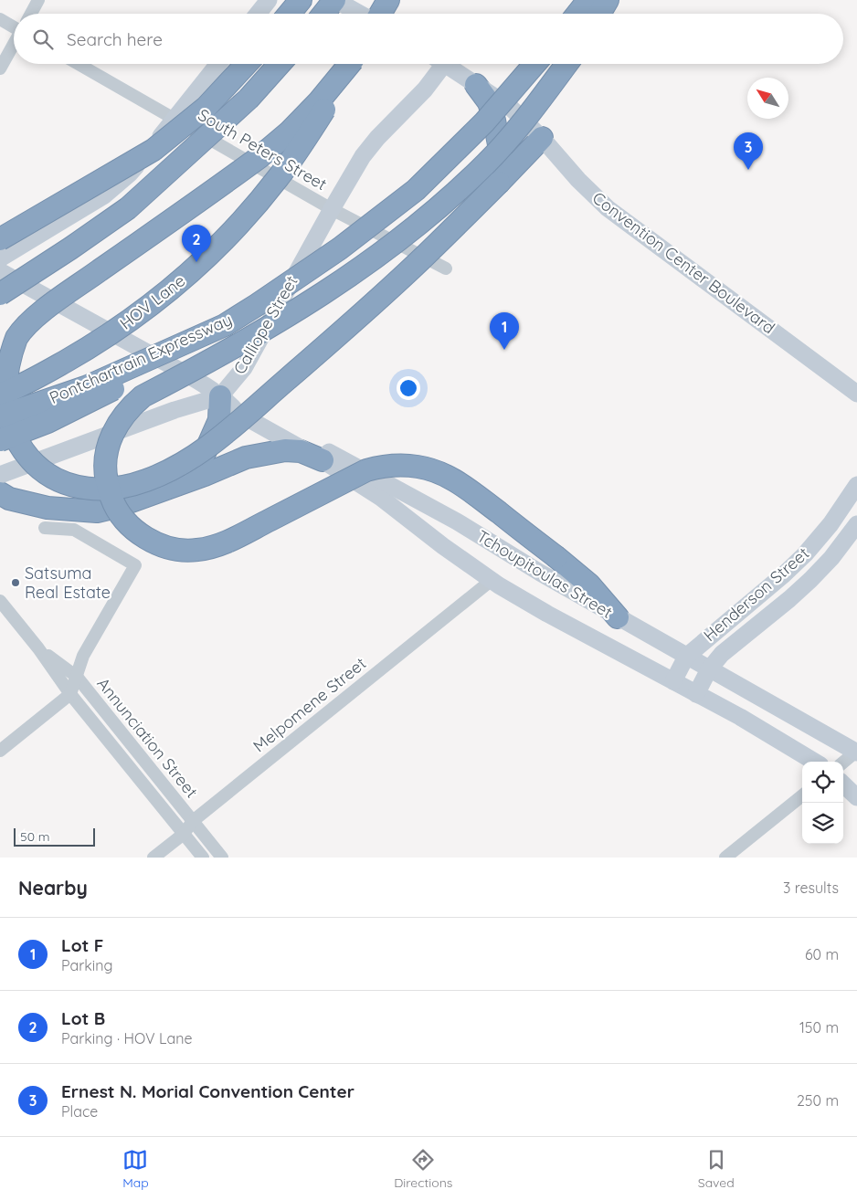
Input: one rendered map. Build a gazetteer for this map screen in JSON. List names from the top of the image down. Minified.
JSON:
{"streets":{"highway":["HOV Lane","Pontchartrain Expressway"],"street":["South Peters Street","Convention Center Boulevard","Calliope Street","Tchoupitoulas Street","Henderson Street","Melpomene Street","Annunciation Street"]},"crossings":[["South Peters Street","Calliope Street"],["Calliope Street","Tchoupitoulas Street"],["Tchoupitoulas Street","Henderson Street"],["Tchoupitoulas Street","Melpomene Street"],["Melpomene Street","Annunciation Street"]],"places":["Satsuma Real Estate"],"scale_bar":"50 m","north":"top left","page":{"search":"Search here","pins":["3","2","1"],"scale":"50 m","heading":["Nearby","3 results"],"list":[{"mark":"1","name":"Lot F","note":"Parking","value":"60 m"},{"mark":"2","name":"Lot B","note":"Parking · HOV Lane","value":"150 m"},{"mark":"3","name":"Ernest N. Morial Convention Center","note":"Place","value":"250 m"}],"nav":["Map","Directions","Saved"]}}
